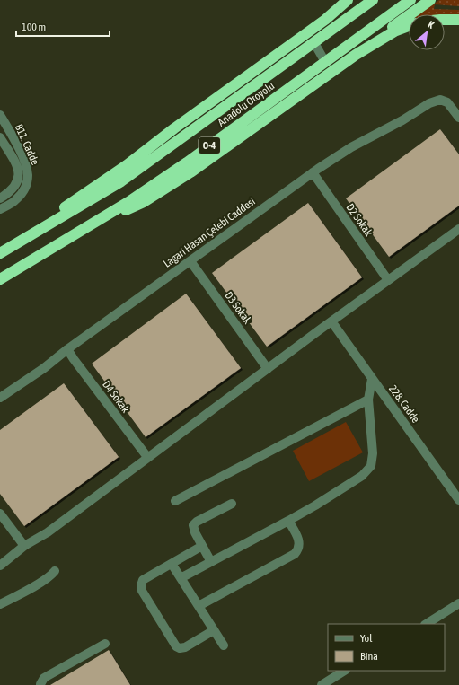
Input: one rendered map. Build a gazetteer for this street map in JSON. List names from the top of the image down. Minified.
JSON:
{"streets":{"highway":["Anadolu Otoyolu","O-4"],"street":["B11. Cadde","D2 Sokak","Lagari Hasan Çelebi Caddesi","D3 Sokak","D4 Sokak","228. Cadde"]},"crossings":[["D2 Sokak","Lagari Hasan Çelebi Caddesi"],["Lagari Hasan Çelebi Caddesi","D3 Sokak"],["Lagari Hasan Çelebi Caddesi","D4 Sokak"]],"legend":["Yol","Bina"],"scale_bar":"100 m","north":"top right"}
